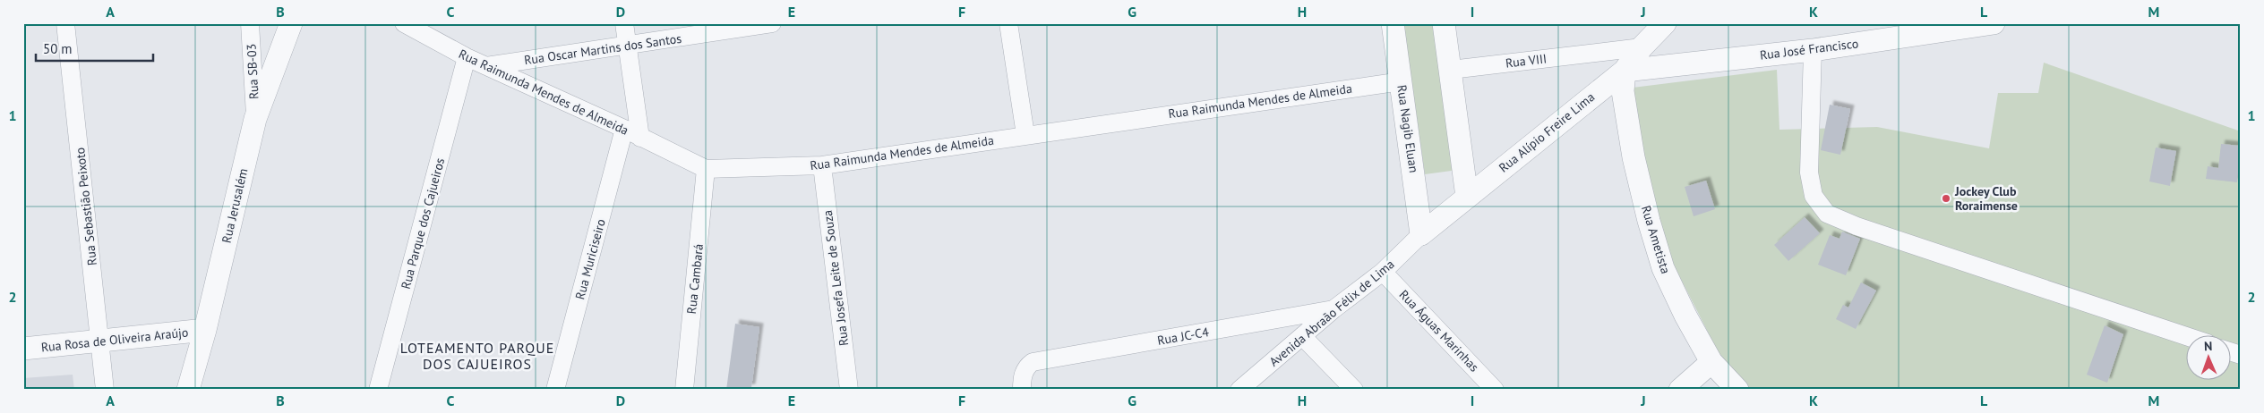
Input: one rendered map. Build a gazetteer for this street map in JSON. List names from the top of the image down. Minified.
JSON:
{"streets":{"street":["Rua Oscar Martins dos Santos","Rua José Francisco","Rua VIII","Rua SB-03","Rua Raimunda Mendes de Almeida","Rua Nagib Eluan","Rua Alípio Freire Lima","Rua Jerusalém","Rua Sebastião Peixoto","Rua Parque dos Cajueiros","Rua Ametista","Rua Muriciseiro","Rua Josefa Leite de Souza","Rua Cambará","Avenida Abraão Félix de Lima","Rua Águas Marinhas","Rua JC-C4","Rua Rosa de Oliveira Araújo"]},"crossings":[["Rua Oscar Martins dos Santos","Rua Raimunda Mendes de Almeida"],["Rua José Francisco","Rua VIII"],["Rua José Francisco","Rua Alípio Freire Lima"],["Rua José Francisco","Rua Ametista"],["Rua VIII","Rua Alípio Freire Lima"],["Rua VIII","Rua Ametista"],["Rua SB-03","Rua Jerusalém"],["Rua Raimunda Mendes de Almeida","Rua Nagib Eluan"],["Rua Raimunda Mendes de Almeida","Rua Parque dos Cajueiros"],["Rua Raimunda Mendes de Almeida","Rua Muriciseiro"],["Rua Raimunda Mendes de Almeida","Rua Josefa Leite de Souza"],["Rua Raimunda Mendes de Almeida","Rua Cambará"],["Rua Nagib Eluan","Rua Alípio Freire Lima"],["Rua Nagib Eluan","Avenida Abraão Félix de Lima"],["Rua Alípio Freire Lima","Rua Ametista"],["Rua Alípio Freire Lima","Avenida Abraão Félix de Lima"],["Rua Jerusalém","Rua Rosa de Oliveira Araújo"],["Rua Sebastião Peixoto","Rua Rosa de Oliveira Araújo"],["Avenida Abraão Félix de Lima","Rua Águas Marinhas"],["Avenida Abraão Félix de Lima","Rua JC-C4"]],"districts":["LOTEAMENTO PARQUE DOS CAJUEIROS"],"places":["Jockey Club Roraimense"],"scale_bar":"50 m","north":"top","grid":{"columns":["A","B","C","D","E","F","G","H","I","J","K","L","M"],"rows":["1","2"]}}
